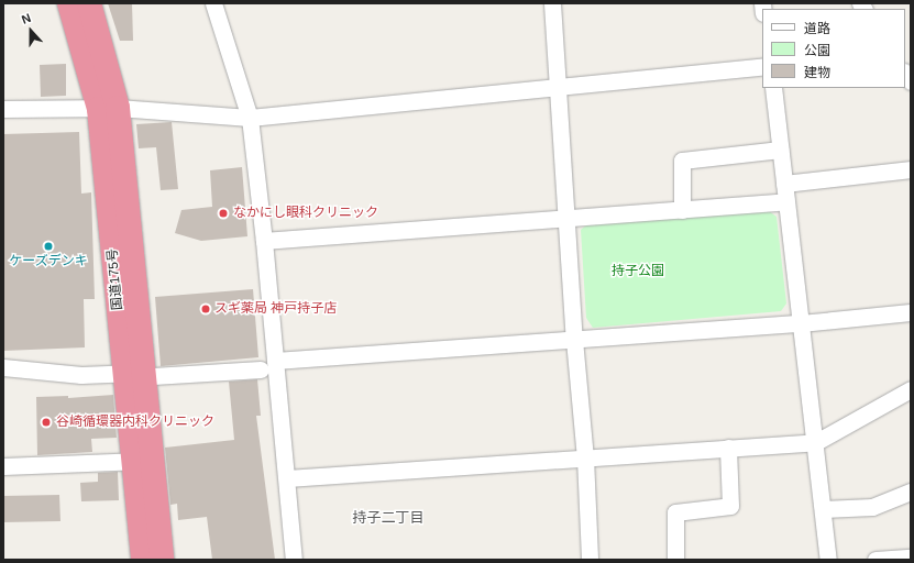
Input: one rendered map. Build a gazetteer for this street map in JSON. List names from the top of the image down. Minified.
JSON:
{"streets":{"highway":["国道175号"]},"districts":["持子二丁目"],"parks":["持子公園"],"places":["なかにし眼科クリニック","ケーズデンキ","スギ薬局 神戸持子店","谷崎循環器内科クリニック"],"legend":["道路","公園","建物"],"north":"top"}
